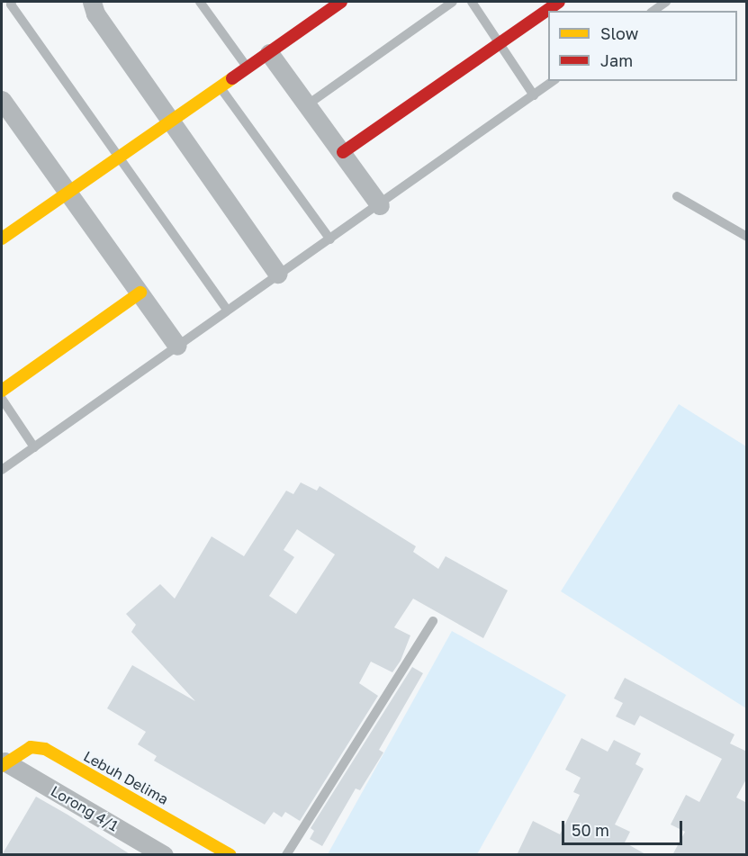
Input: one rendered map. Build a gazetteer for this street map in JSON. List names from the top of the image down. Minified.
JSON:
{"streets":{"street":["Lebuh Delima","Lorong 4/1"]},"crossings":[["Lebuh Delima","Lorong 4/1"]],"legend":["Slow","Jam"],"scale_bar":"50 m"}
